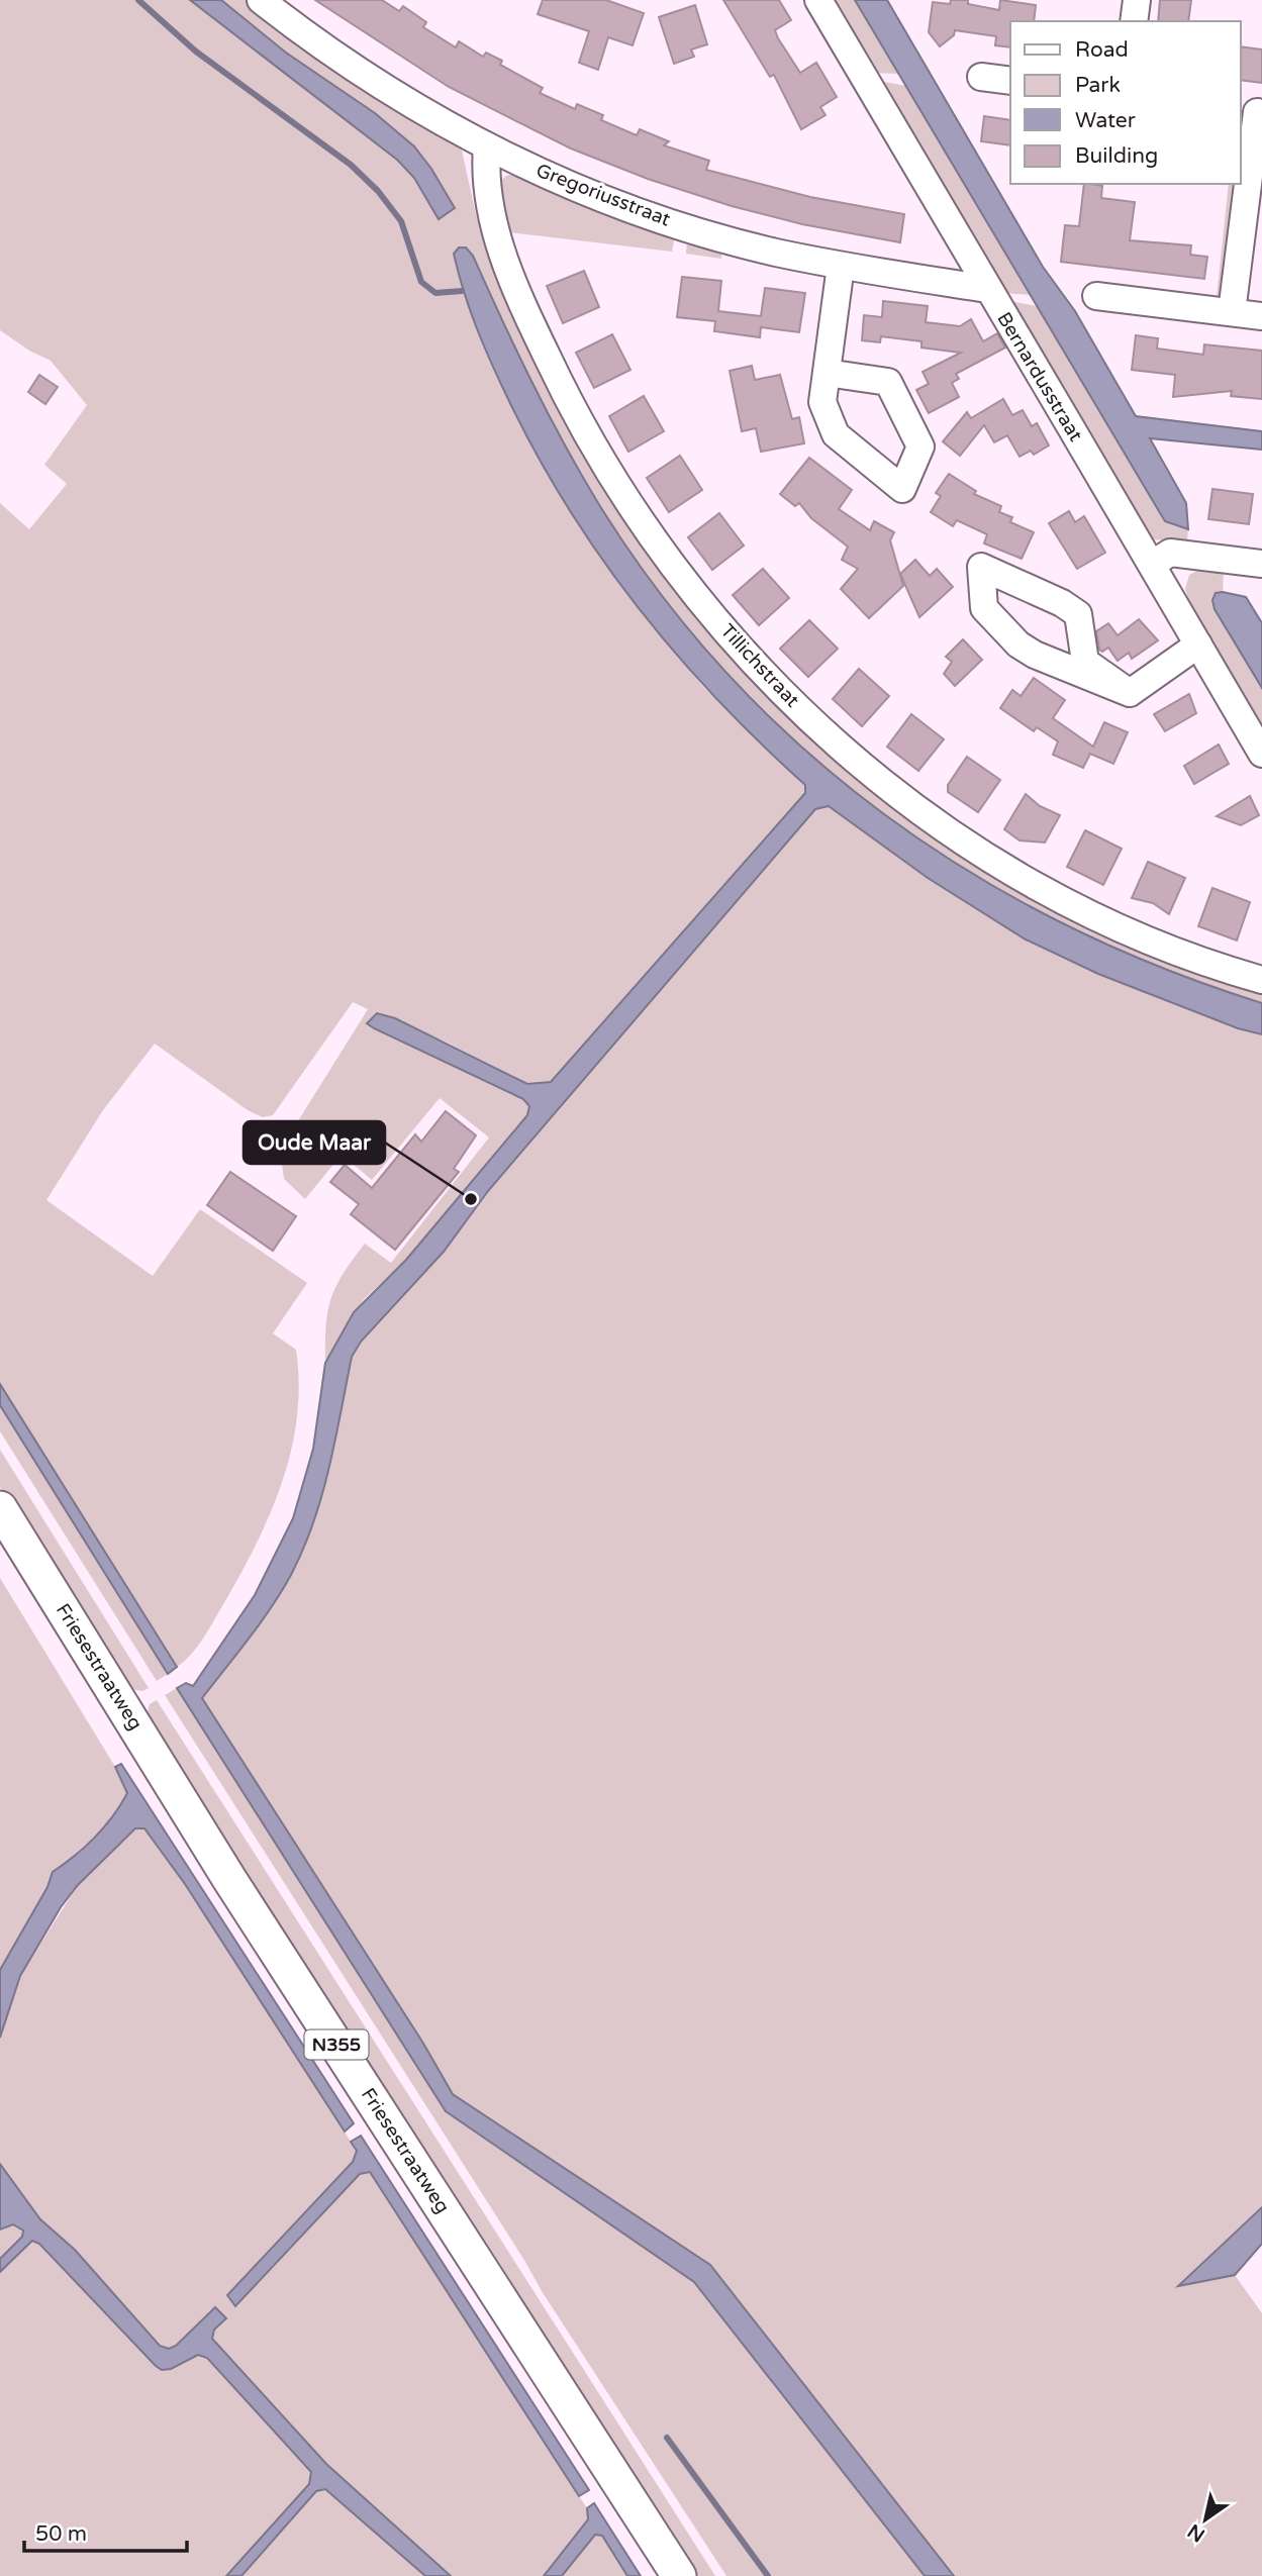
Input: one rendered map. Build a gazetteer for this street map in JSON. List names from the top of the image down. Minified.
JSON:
{"streets":{"main road":["Friesestraatweg","N355"],"street":["Gregoriusstraat","Bernardusstraat","Tillichstraat"]},"crossings":[["Gregoriusstraat","Bernardusstraat"],["Gregoriusstraat","Tillichstraat"]],"places":["Oude Maar"],"legend":["Road","Park","Water","Building"],"scale_bar":"50 m","north":"bottom left"}
